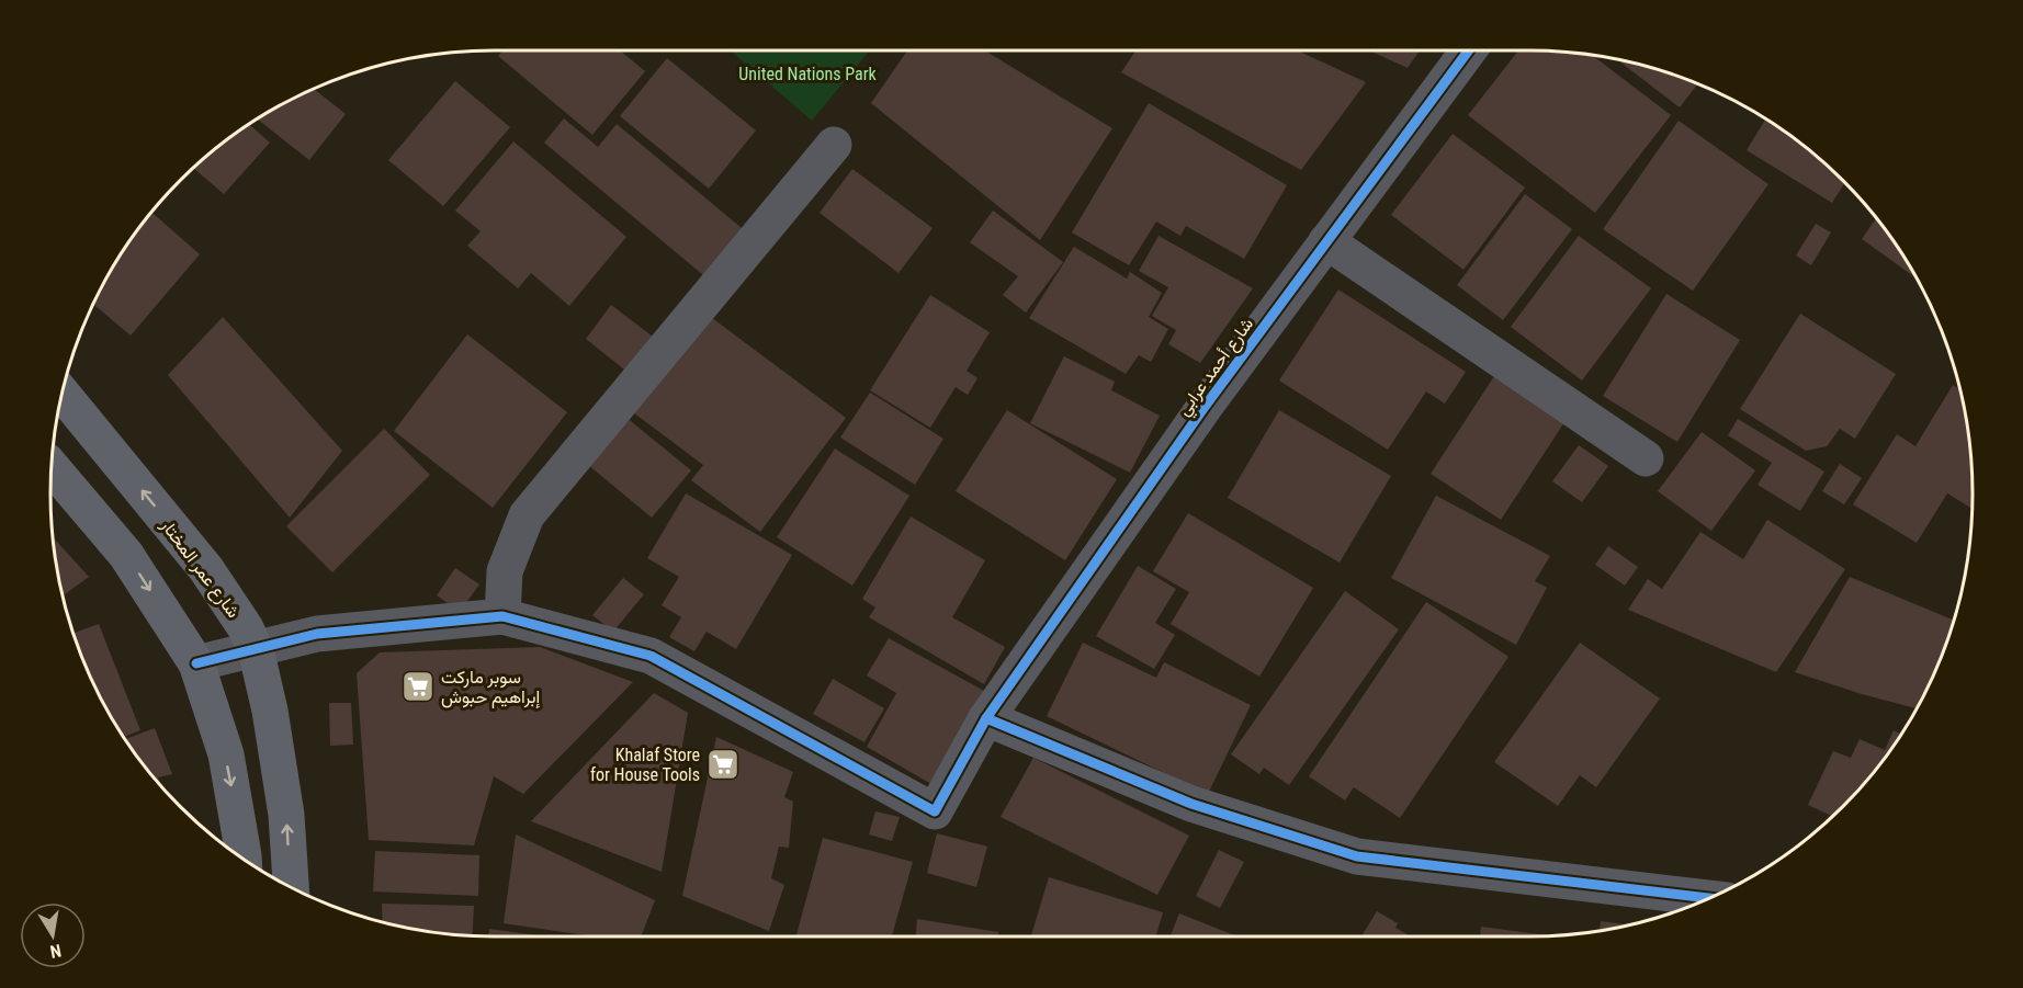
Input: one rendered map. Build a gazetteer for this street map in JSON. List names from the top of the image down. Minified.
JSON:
{"streets":{"main road":["شارع عمر المختار"],"street":["شارع أحمد عرابي"]},"parks":["United Nations Park"],"places":{"supermarket":["سوبر ماركت إبراهيم حبوش","Khalaf Store for House Tools"]},"north":"bottom"}
